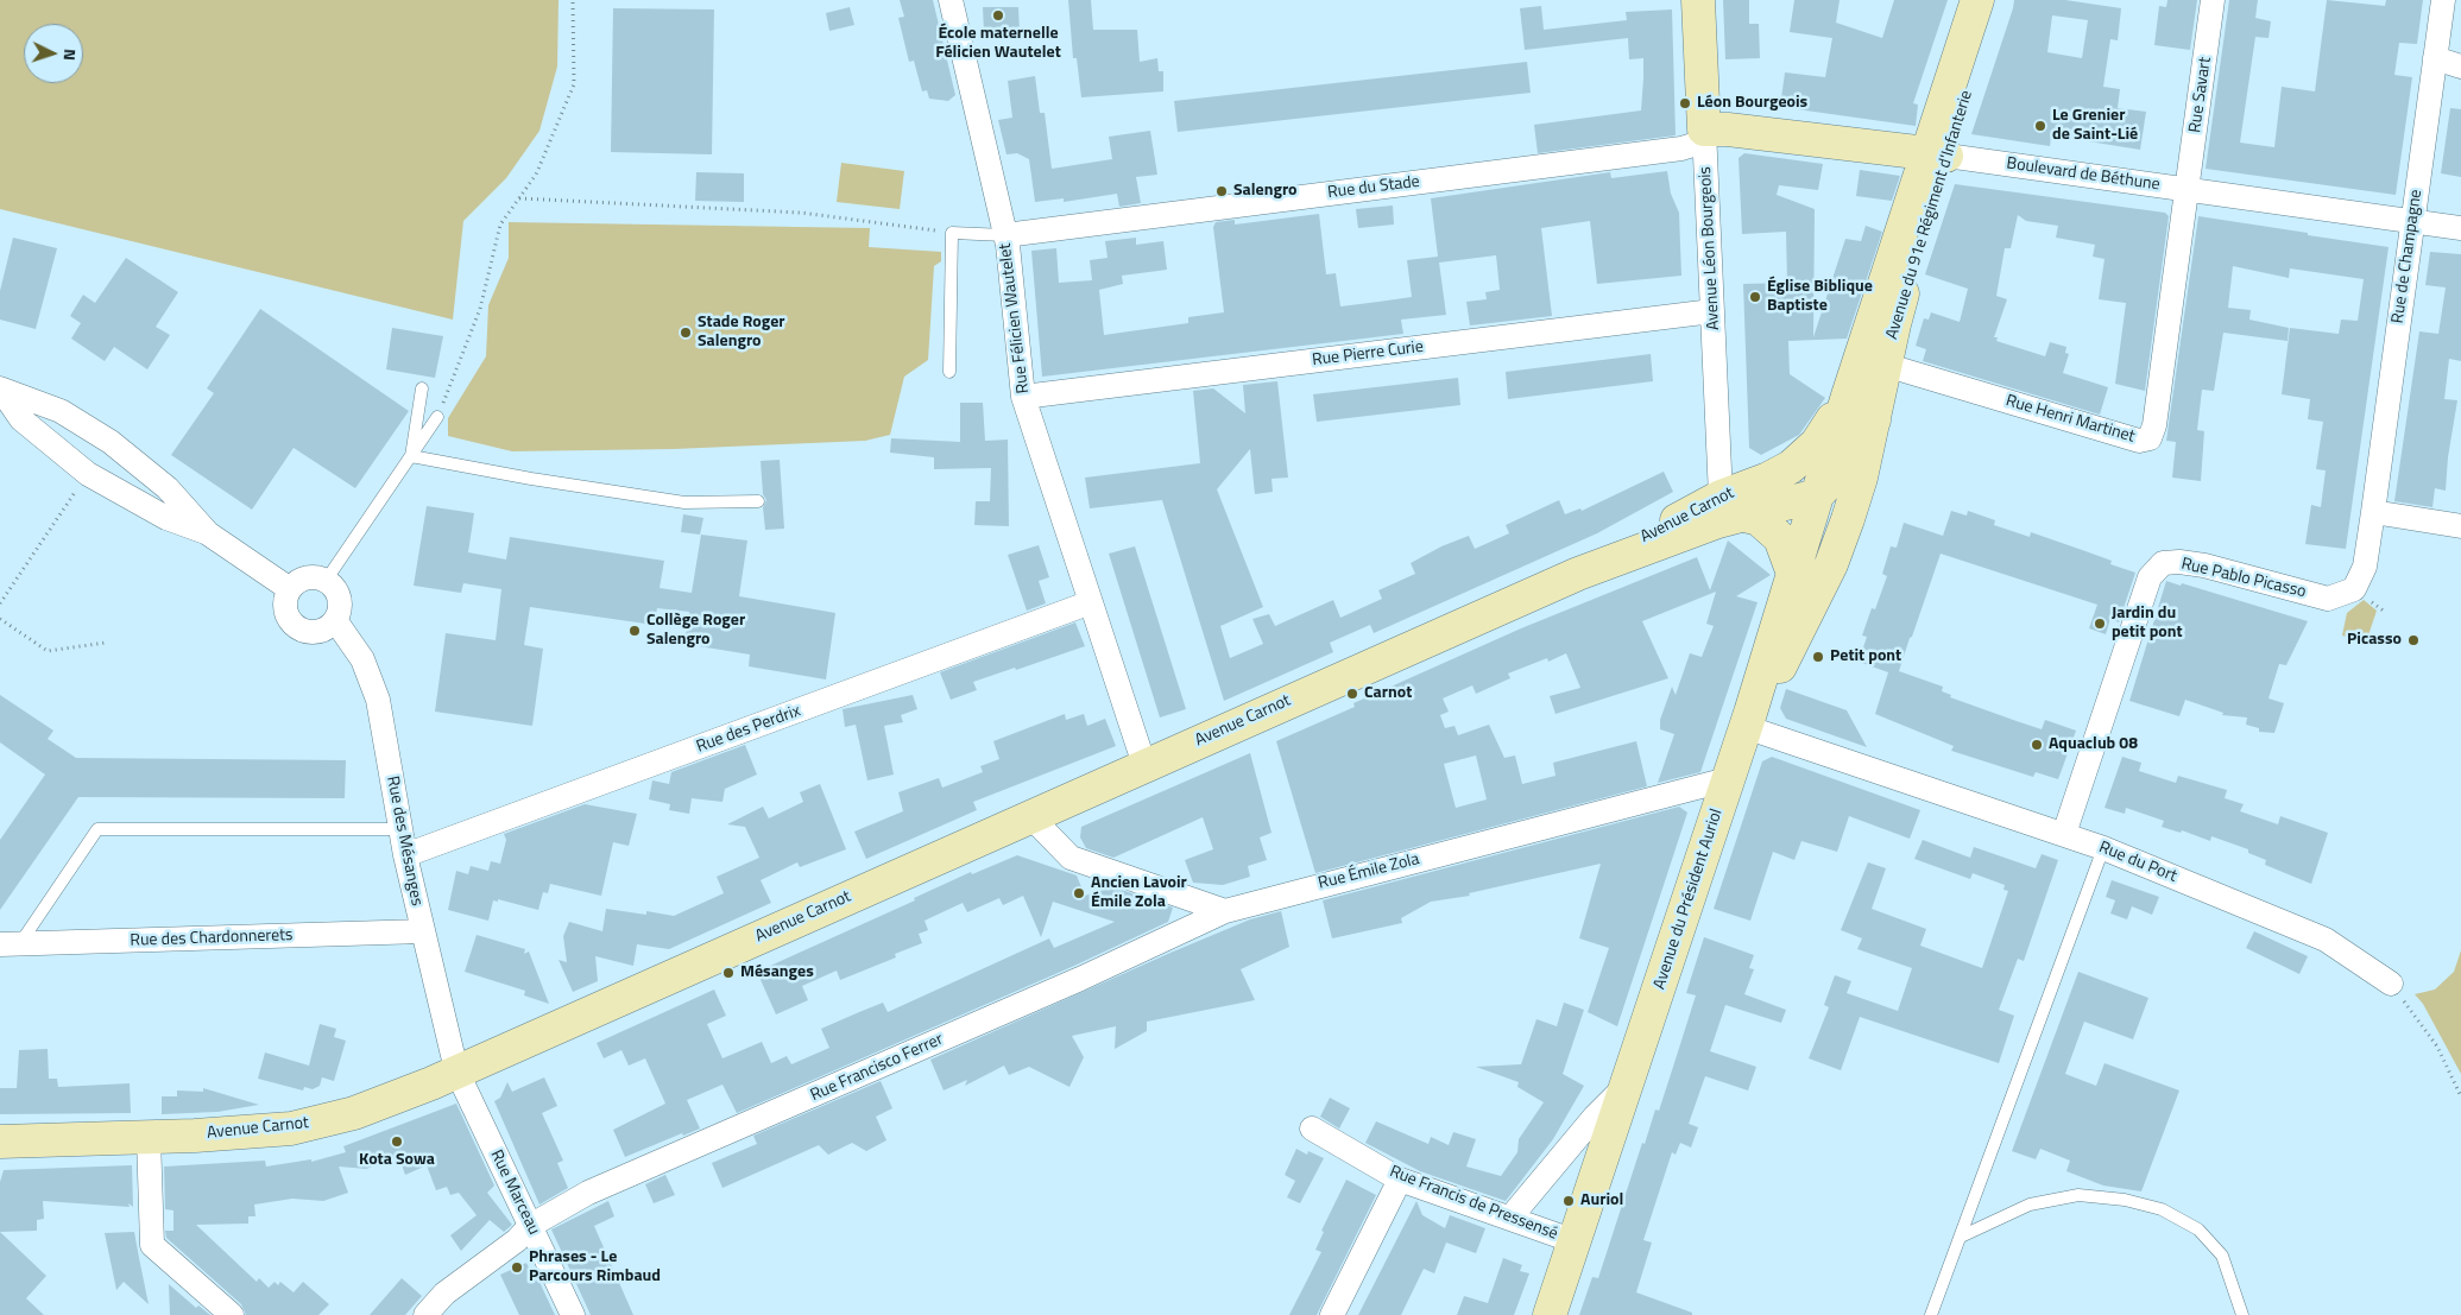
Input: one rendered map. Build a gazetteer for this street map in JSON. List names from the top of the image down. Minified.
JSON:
{"streets":{"main road":["Boulevard de Béthune","Avenue du 91e Régiment d'Infanterie","Avenue Léon Bourgeois","Avenue Carnot","Avenue du Président Auriol"],"street":["Rue Savart","Rue du Stade","Rue de Champagne","Rue Félicien Wautelet","Rue Pierre Curie","Rue Henri Martinet","Rue Pablo Picasso","Rue des Perdrix","Rue des Mésanges","Rue du Port","Rue Émile Zola","Rue des Chardonnerets","Rue Francisco Ferrer","Rue Marceau","Rue Francis de Pressensé"]},"crossings":[["Rue Savart","Boulevard de Béthune"],["Rue Savart","Rue Henri Martinet"],["Boulevard de Béthune","Rue du Stade"],["Boulevard de Béthune","Avenue du 91e Régiment d'Infanterie"],["Boulevard de Béthune","Avenue Léon Bourgeois"],["Boulevard de Béthune","Rue de Champagne"],["Boulevard de Béthune","Rue Henri Martinet"],["Rue du Stade","Avenue Léon Bourgeois"],["Rue du Stade","Rue Félicien Wautelet"],["Avenue du 91e Régiment d'Infanterie","Rue Henri Martinet"],["Avenue du 91e Régiment d'Infanterie","Avenue Carnot"],["Avenue du 91e Régiment d'Infanterie","Avenue du Président Auriol"],["Avenue Léon Bourgeois","Rue Pierre Curie"],["Avenue Léon Bourgeois","Avenue Carnot"],["Rue de Champagne","Rue Pablo Picasso"],["Rue Félicien Wautelet","Rue Pierre Curie"],["Rue Félicien Wautelet","Avenue Carnot"],["Rue Félicien Wautelet","Rue des Perdrix"],["Avenue Carnot","Rue des Mésanges"],["Avenue Carnot","Avenue du Président Auriol"],["Avenue Carnot","Rue Marceau"],["Rue Pablo Picasso","Rue du Port"],["Rue des Perdrix","Rue des Mésanges"],["Rue des Mésanges","Rue des Chardonnerets"],["Rue des Mésanges","Rue Marceau"],["Rue du Port","Avenue du Président Auriol"],["Rue Émile Zola","Avenue du Président Auriol"],["Rue Émile Zola","Rue Francisco Ferrer"],["Avenue du Président Auriol","Rue Francis de Pressensé"],["Rue Francisco Ferrer","Rue Marceau"]],"places":["École maternelle Félicien Wautelet","Léon Bourgeois","Le Grenier de Saint-Lié","Salengro","Église Biblique Baptiste","Stade Roger Salengro","Jardin du petit pont","Collège Roger Salengro","Picasso","Petit pont","Carnot","Aquaclub 08","Ancien Lavoir Émile Zola","Mésanges","Kota Sowa","Auriol","Phrases - Le Parcours Rimbaud"],"north":"right"}
